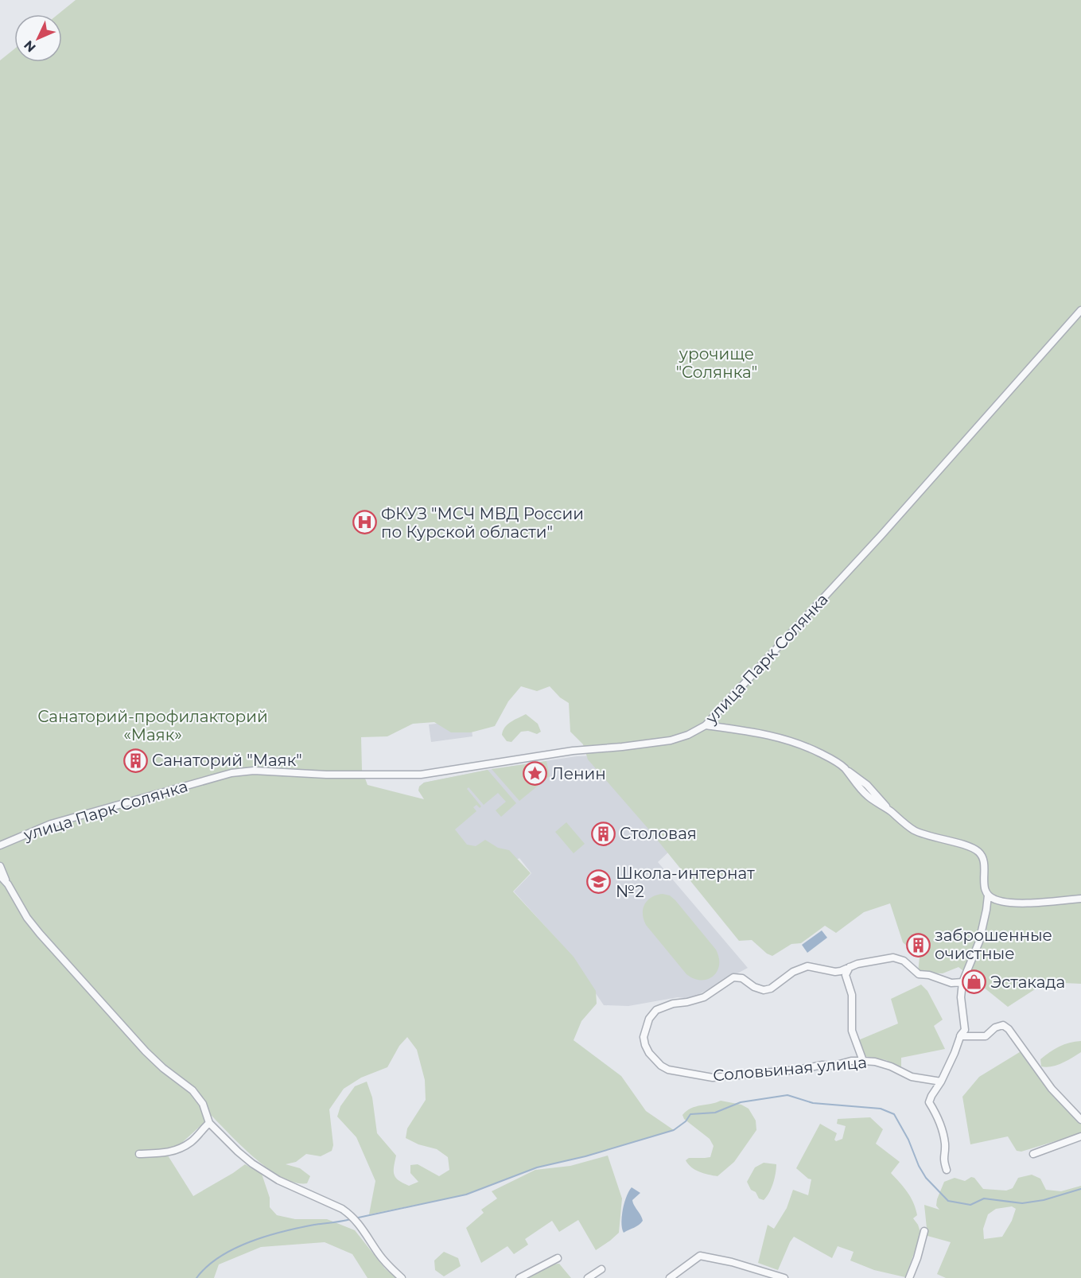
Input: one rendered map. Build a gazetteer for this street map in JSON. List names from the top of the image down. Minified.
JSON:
{"streets":{"street":["улица Парк Солянка","Соловьиная улица"]},"parks":["урочище \"Солянка\"","Санаторий-профилакторий «Маяк»"],"places":{"hospital":["ФКУЗ \"МСЧ МВД России по Курской области\""],"building":["Санаторий \"Маяк\"","Столовая","заброшенные очистные"],"place":["Ленин"],"school or university":["Школа-интернат №2"],"shop":["Эстакада"]},"north":"bottom left"}
